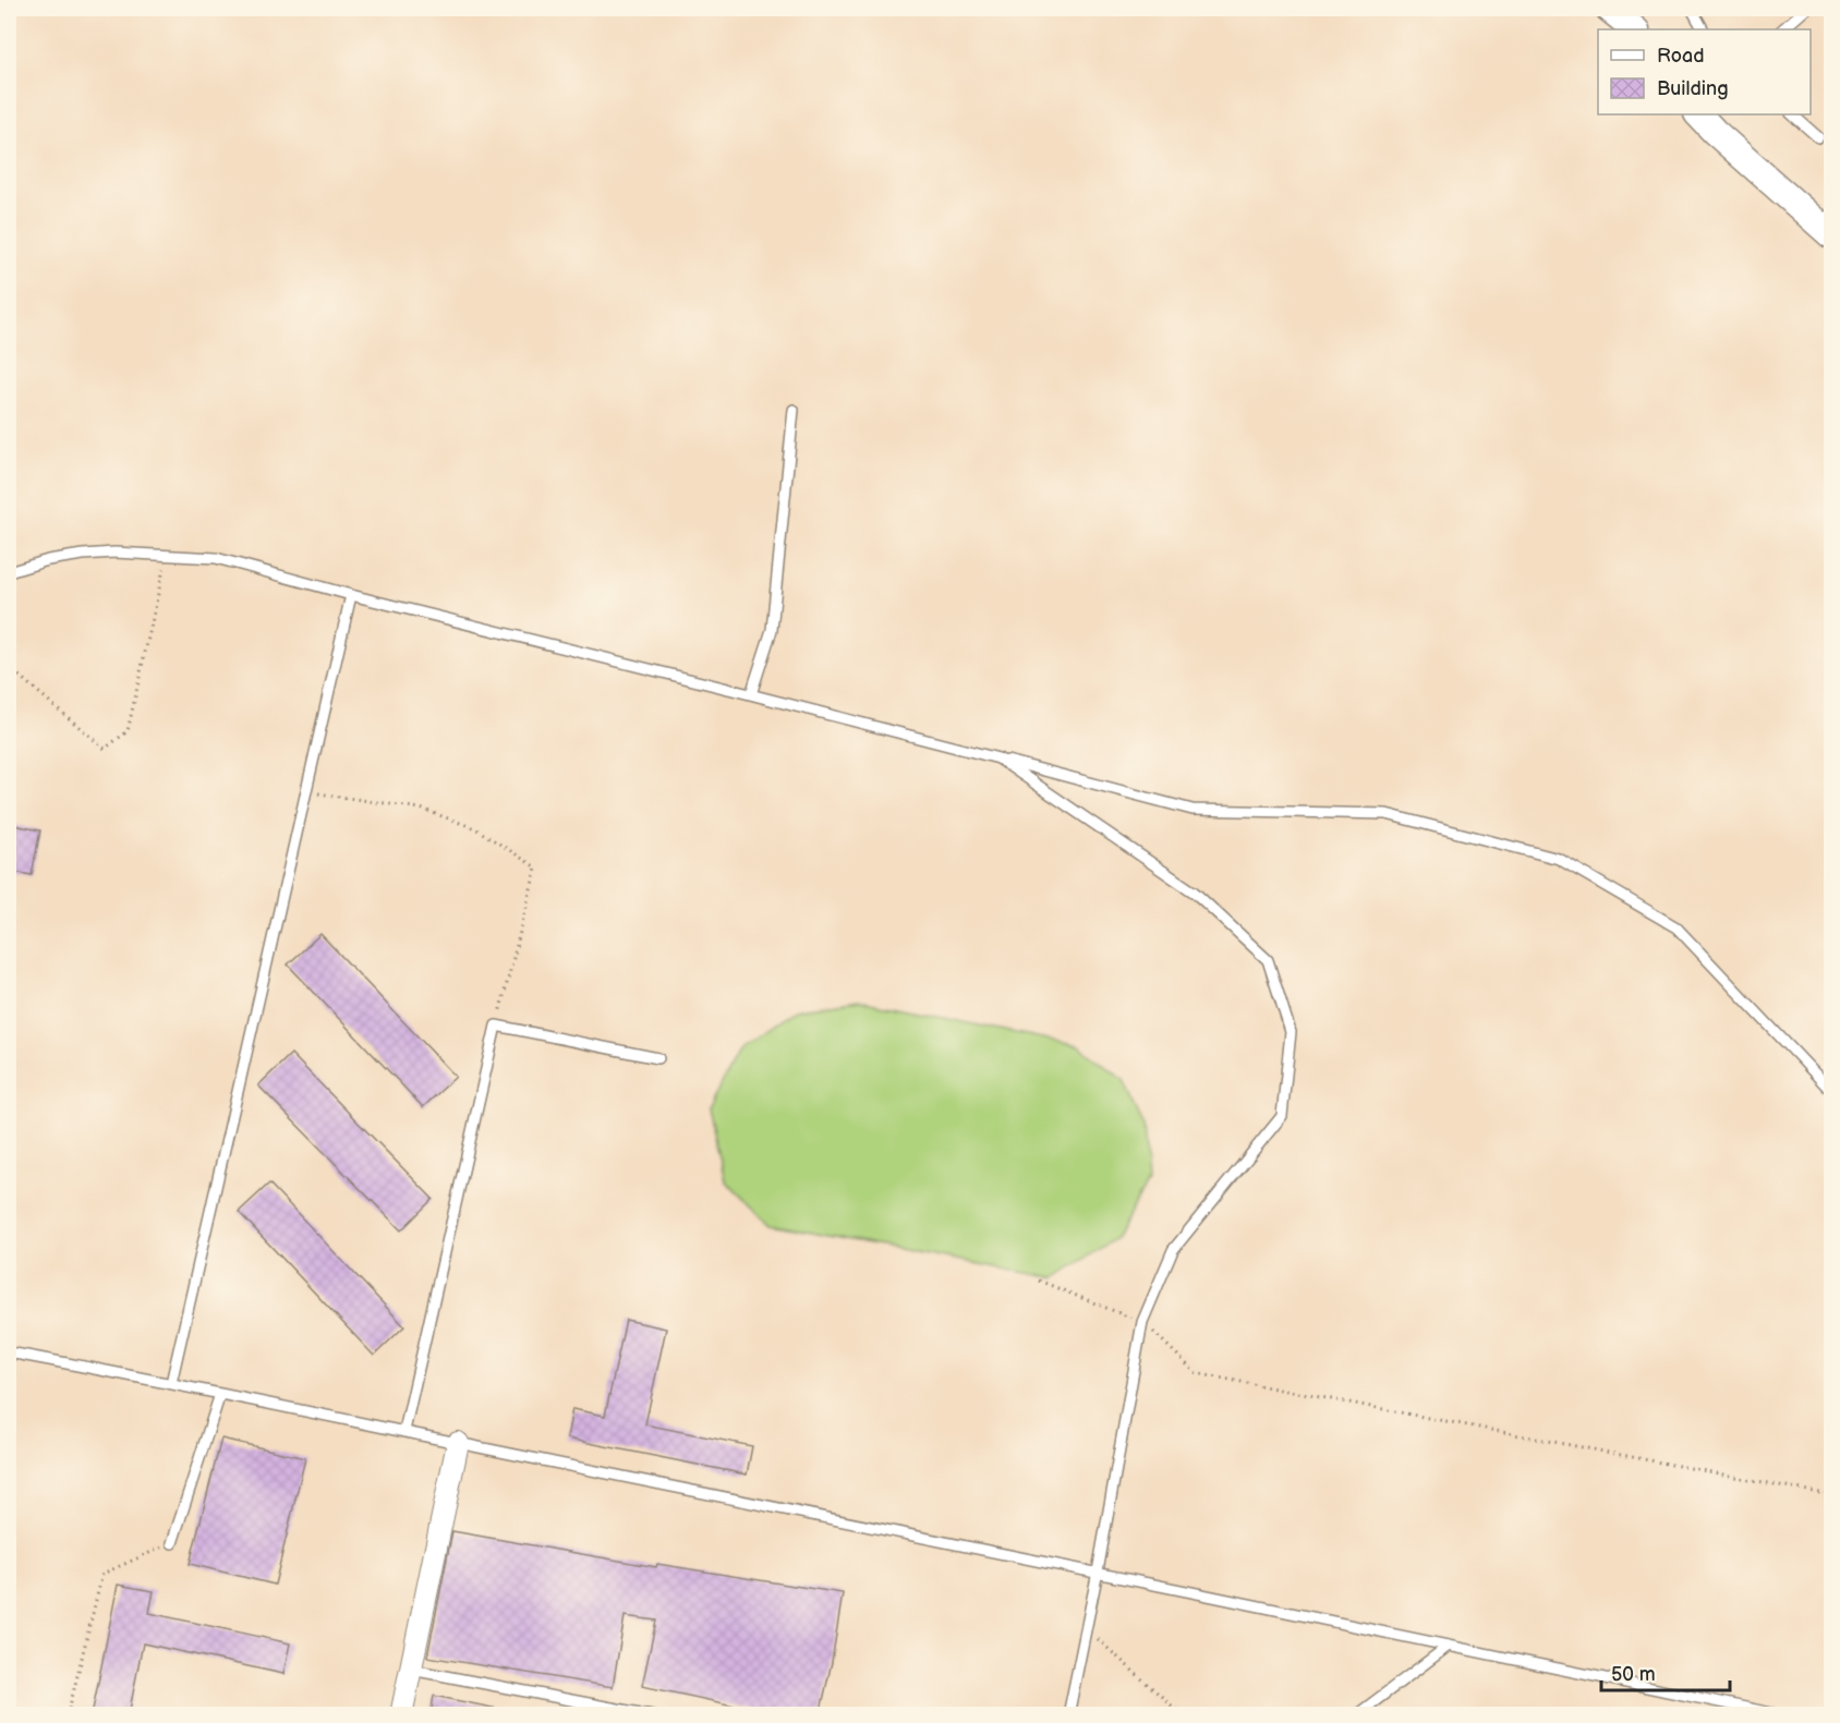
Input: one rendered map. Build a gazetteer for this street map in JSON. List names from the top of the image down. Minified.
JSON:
{"legend":["Road","Building"],"scale_bar":"50 m"}
